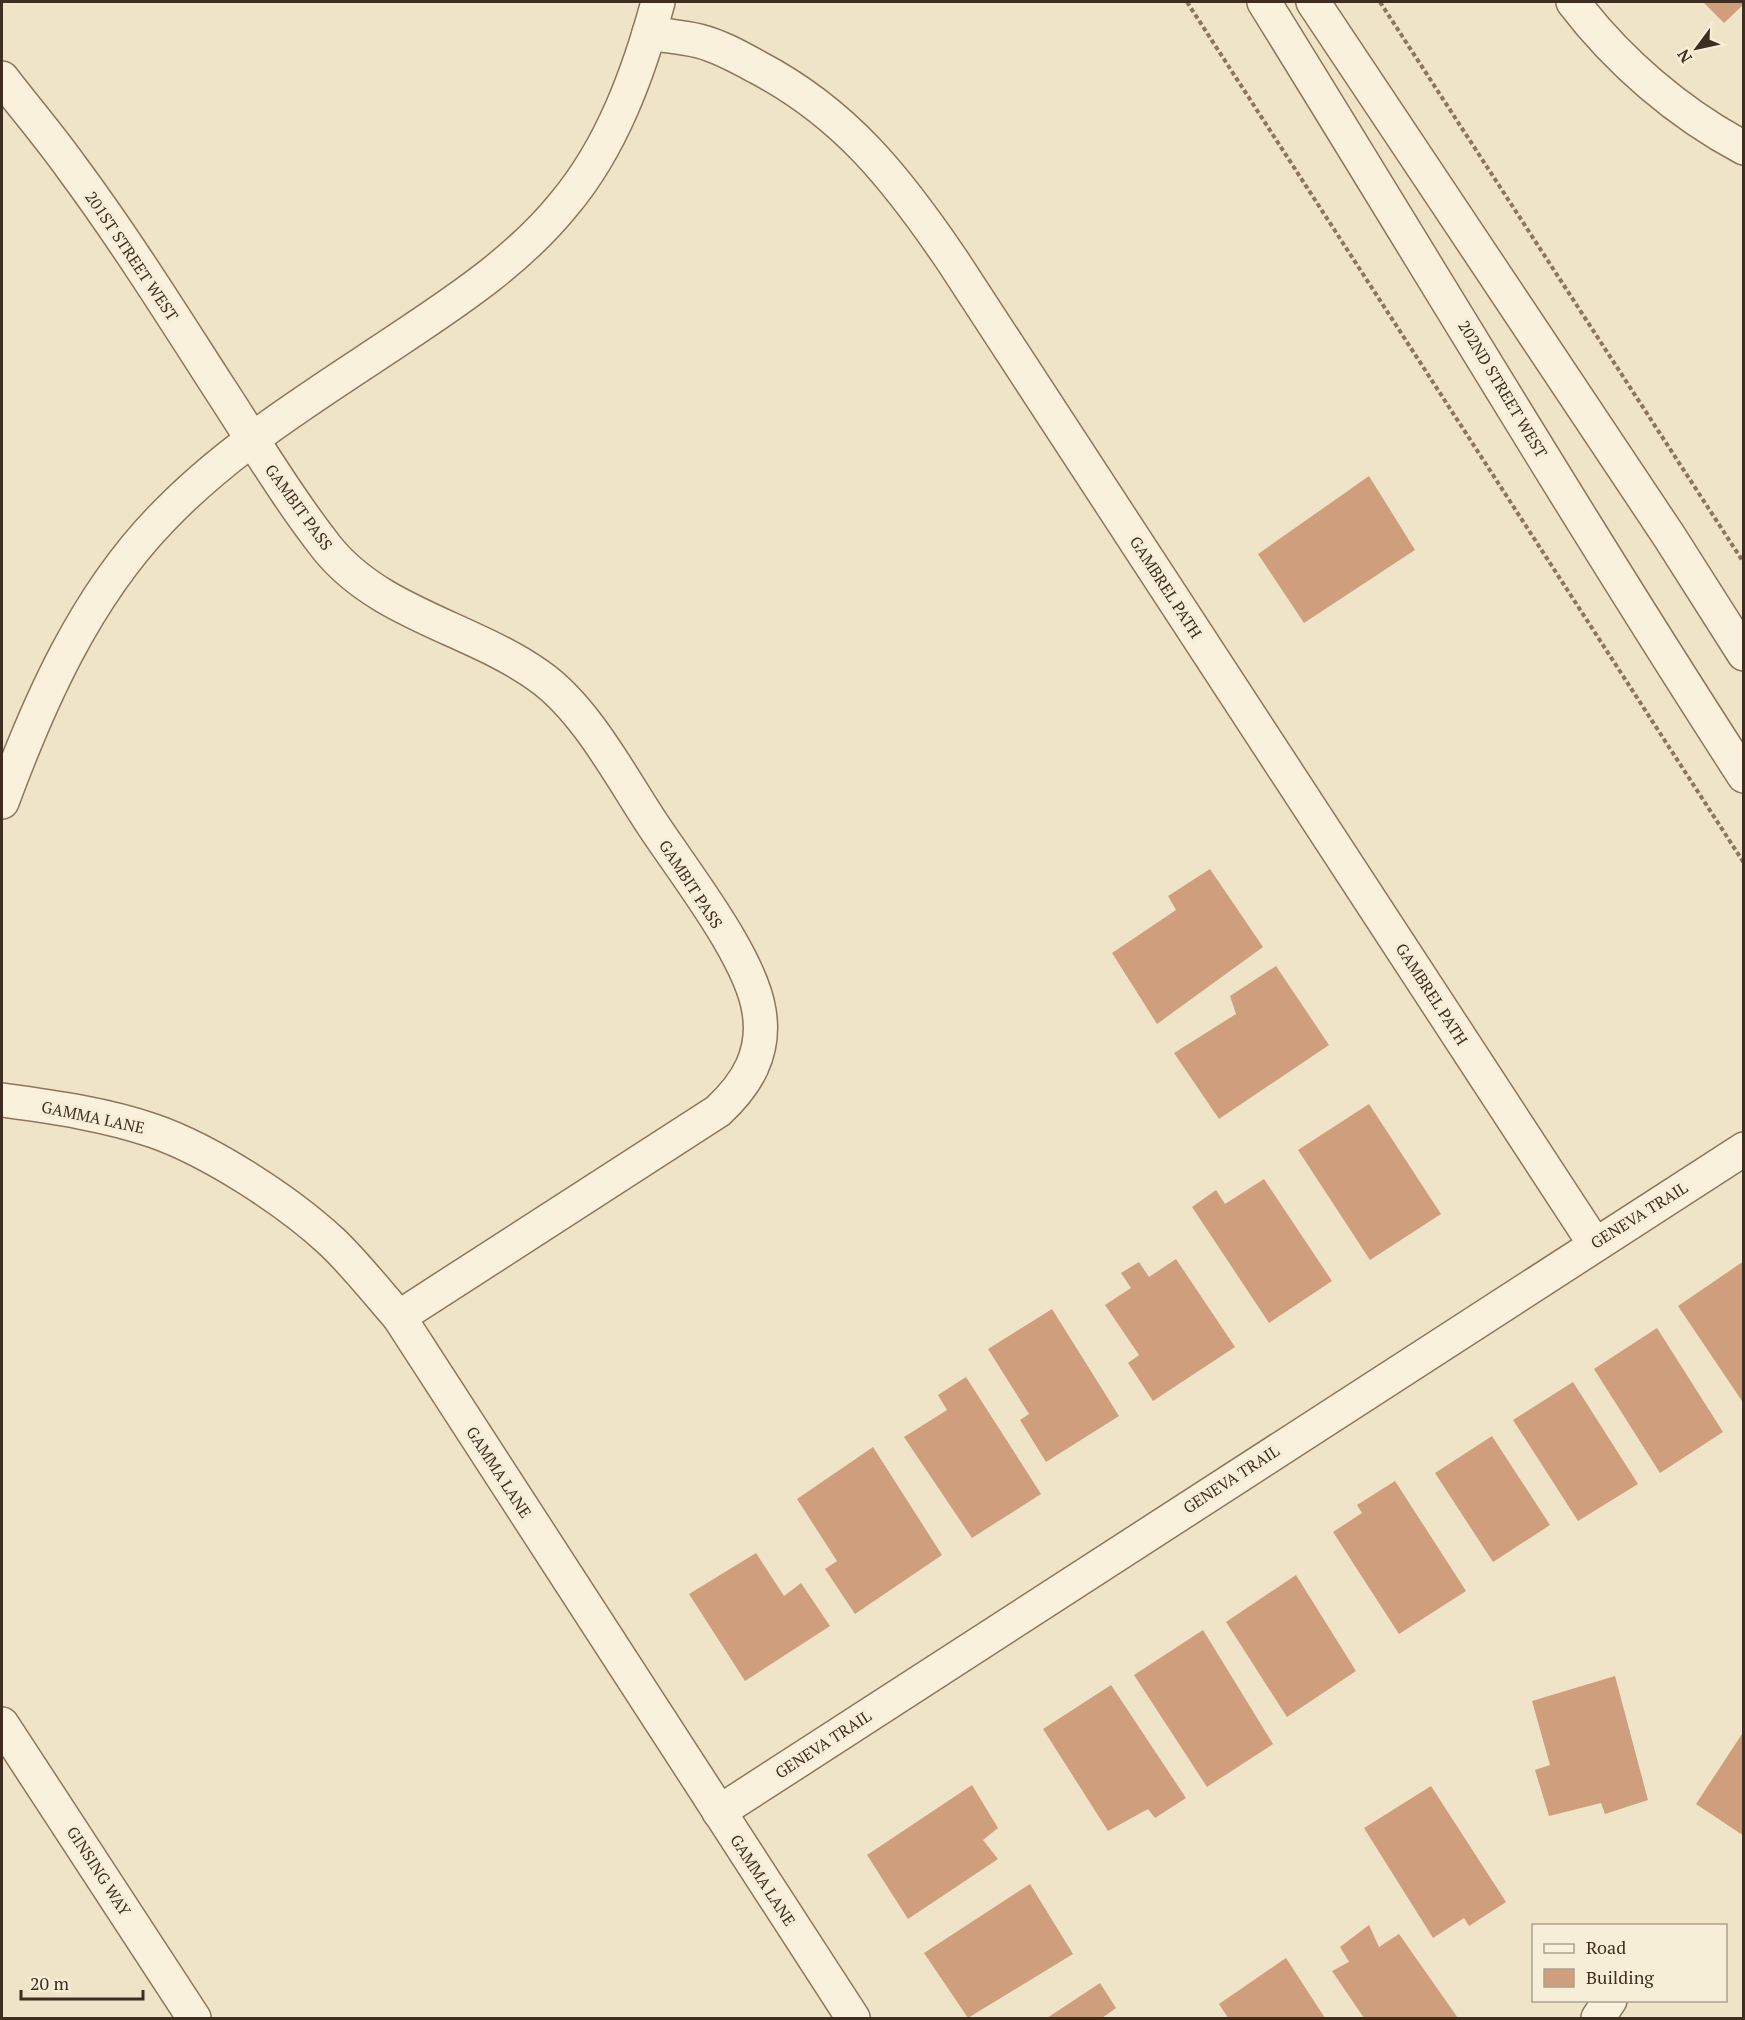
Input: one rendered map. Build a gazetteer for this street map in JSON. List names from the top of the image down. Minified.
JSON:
{"streets":{"street":["201ST STREET WEST","202ND STREET WEST","GAMBIT PASS","GAMBREL PATH","GAMMA LANE","GENEVA TRAIL","GINSING WAY"]},"crossings":[["201ST STREET WEST","GAMBIT PASS"],["GAMBIT PASS","GAMMA LANE"],["GAMBREL PATH","GENEVA TRAIL"],["GAMMA LANE","GENEVA TRAIL"]],"legend":["Road","Building"],"scale_bar":"20 m","north":"bottom left"}
